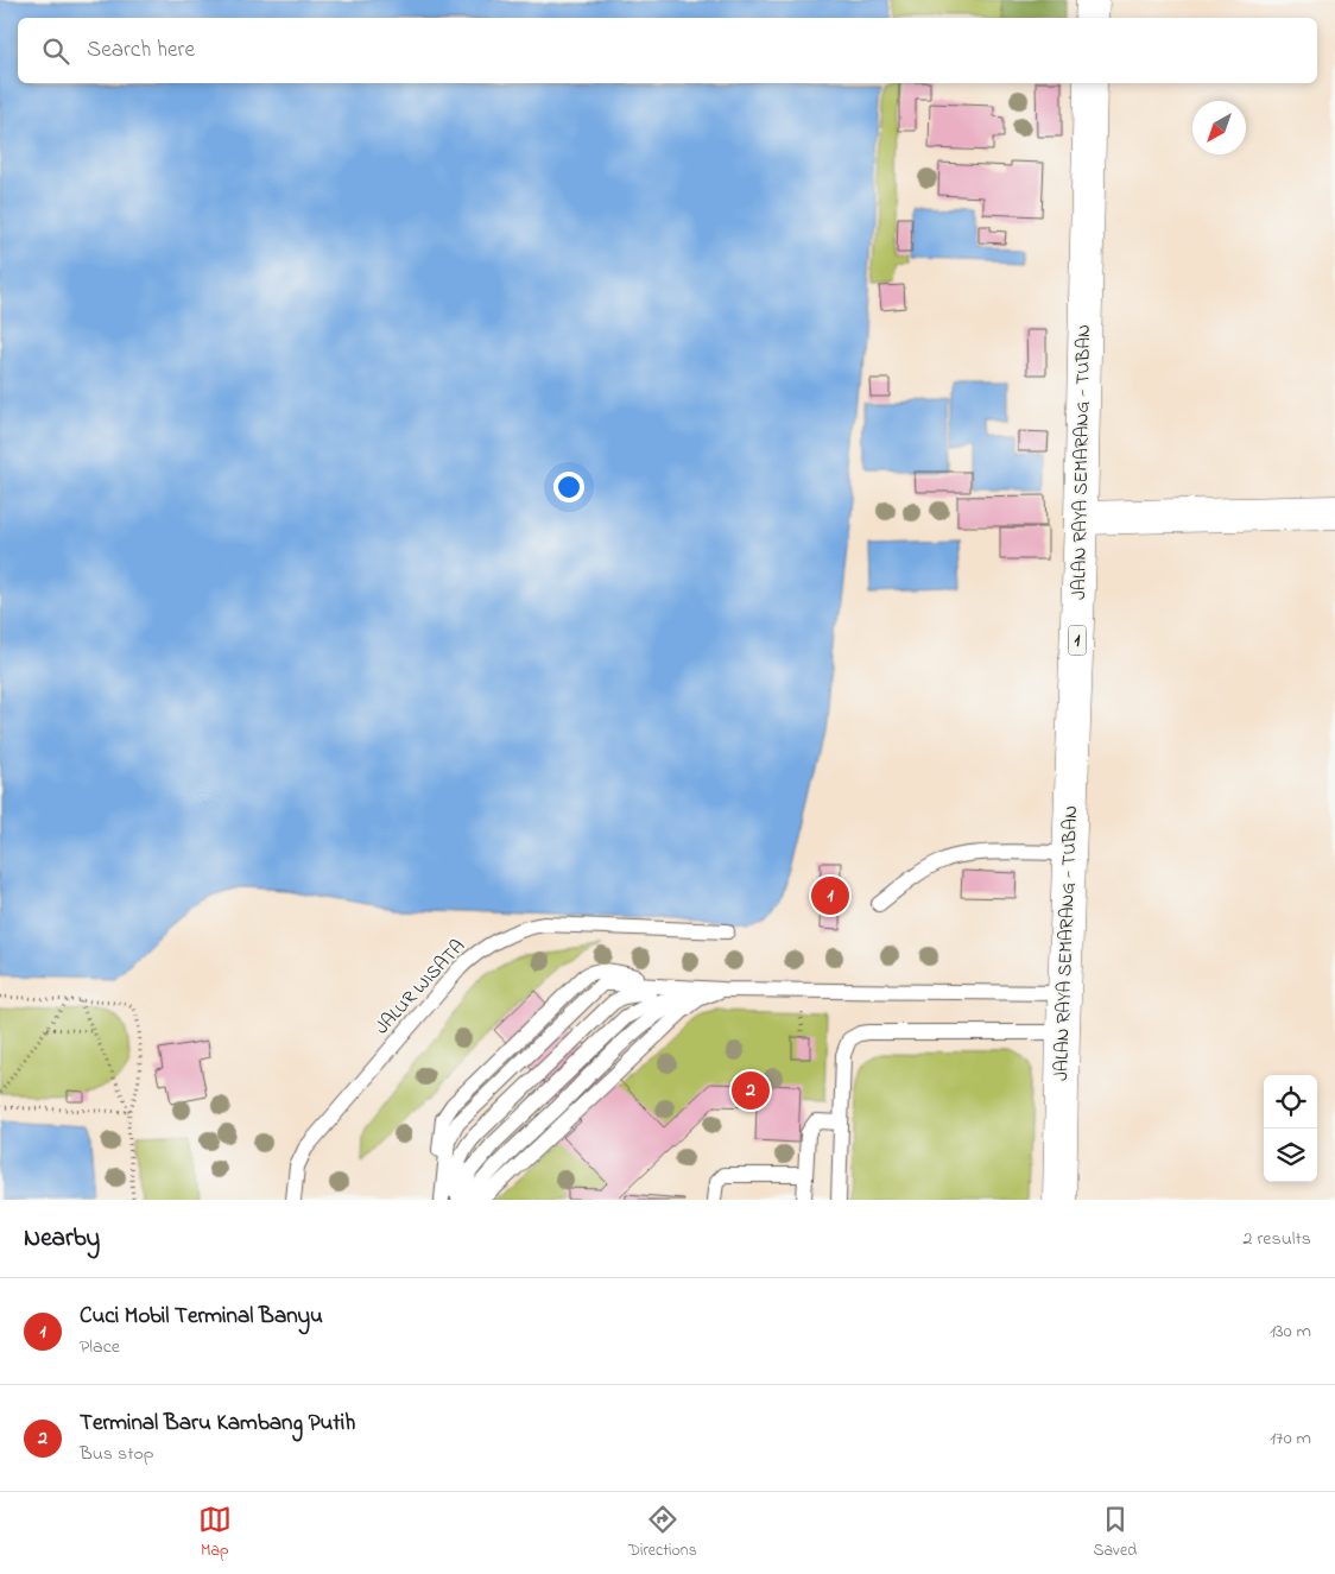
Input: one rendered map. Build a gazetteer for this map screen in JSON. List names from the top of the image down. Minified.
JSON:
{"streets":{"highway":["JALAN RAYA SEMARANG - TUBAN","1"],"lane":["JALUR WISATA"]},"north":"bottom left","page":{"search":"Search here","pins":["1","2"],"heading":["Nearby","2 results"],"list":[{"mark":"1","name":"Cuci Mobil Terminal Banyu","note":"Place","value":"130 m"},{"mark":"2","name":"Terminal Baru Kambang Putih","note":"Bus stop","value":"170 m"}],"nav":["Map","Directions","Saved"]}}
